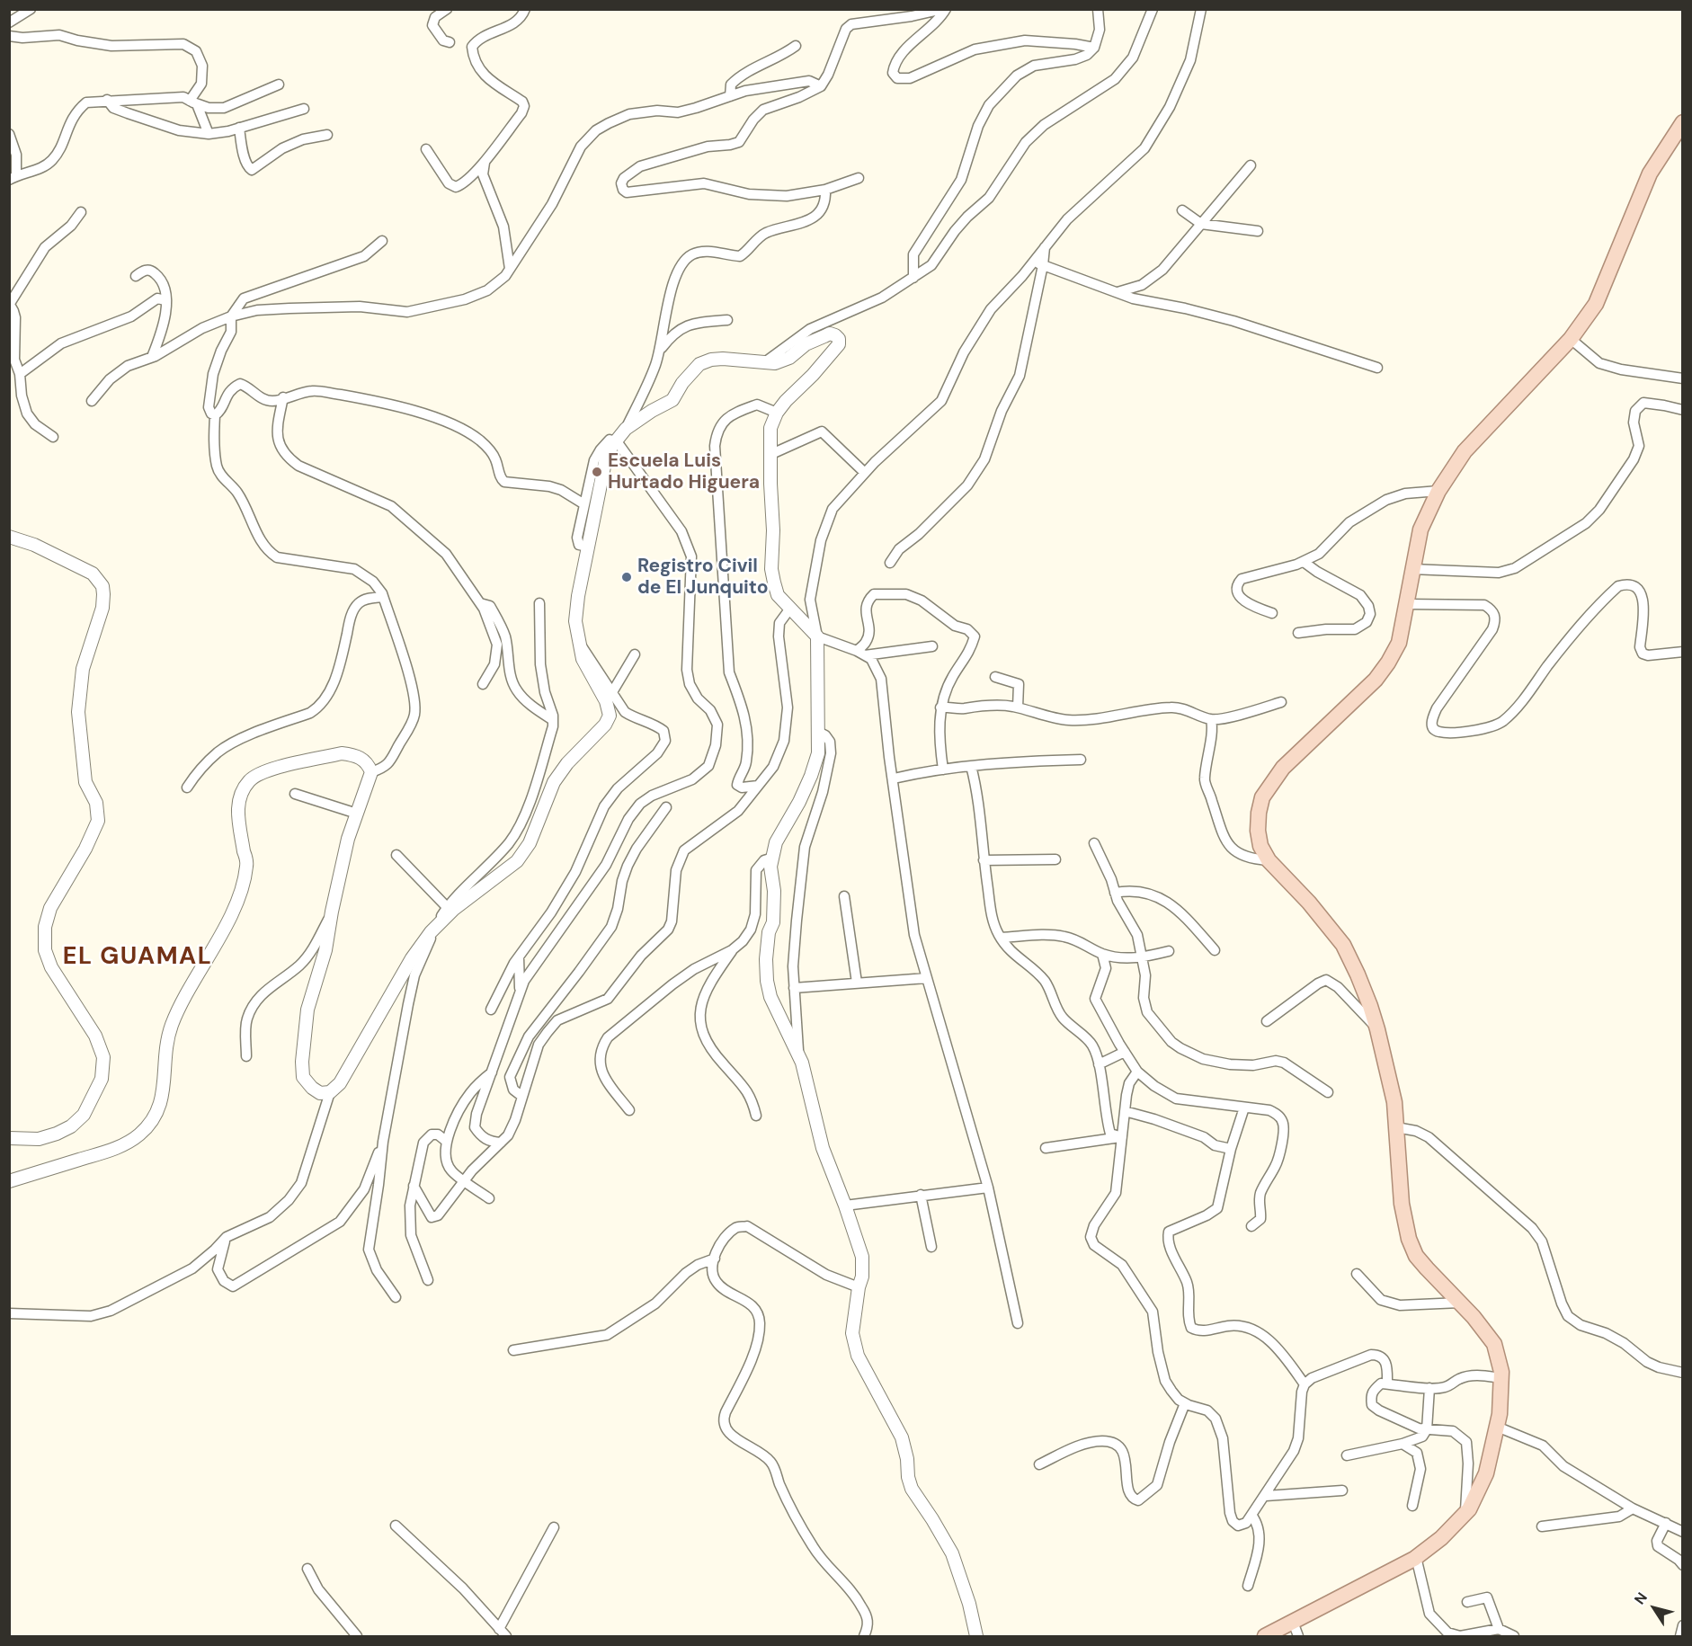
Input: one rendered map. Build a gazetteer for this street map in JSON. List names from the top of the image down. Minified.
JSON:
{"districts":["EL GUAMAL"],"places":["Escuela Luis Hurtado Higuera","Registro Civil de El Junquito"],"north":"top left"}
